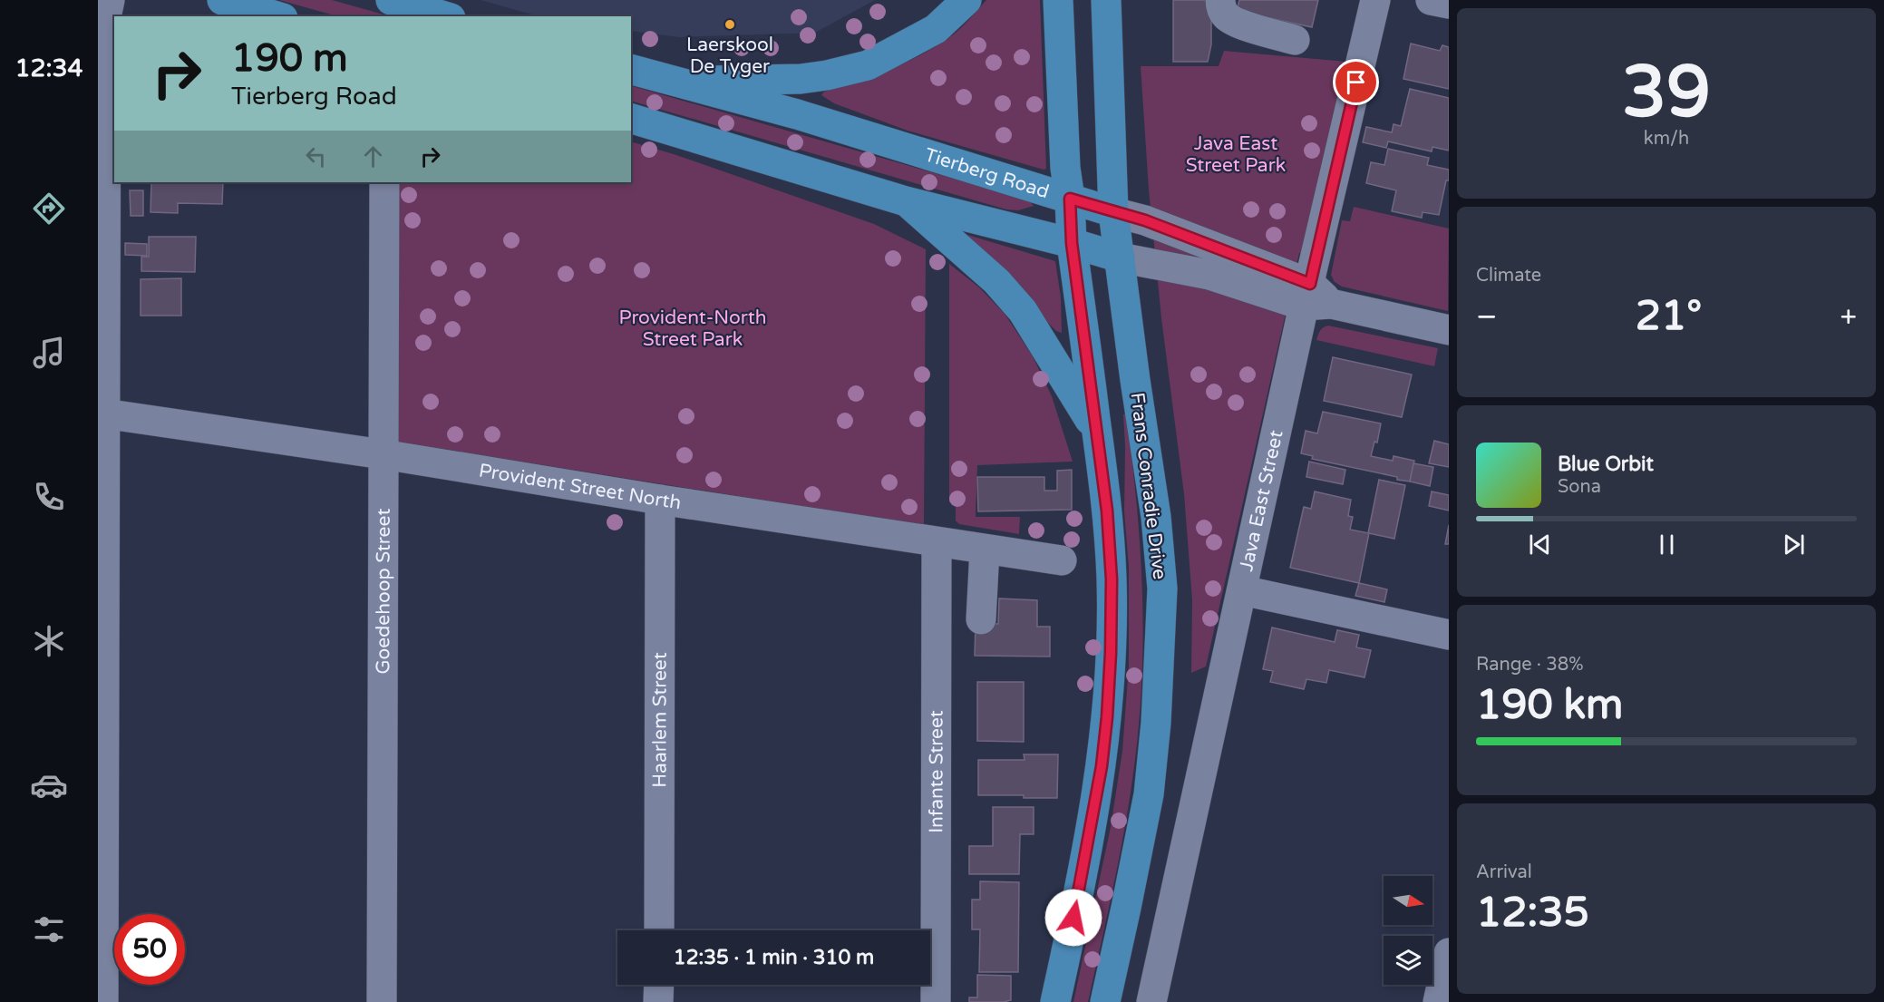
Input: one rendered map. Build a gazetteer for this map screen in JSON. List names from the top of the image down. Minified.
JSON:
{"streets":{"main road":["Tierberg Road","Frans Conradie Drive"],"street":["Provident Street North","Java East Street","Goedehoop Street","Haarlem Street","Infante Street"]},"crossings":[["Tierberg Road","Frans Conradie Drive"],["Tierberg Road","Java East Street"],["Provident Street North","Goedehoop Street"],["Provident Street North","Haarlem Street"],["Provident Street North","Infante Street"]],"parks":["Java East Street Park","Provident-North Street Park"],"places":["Laerskool De Tyger"],"north":"right","page":{"tabs":"12:34","tile":[["39","km/h"],"Climate",["Range · 38%","190 km"],["Arrival","12:35"]],"turn":["190 m","Tierberg Road"],"heat":["−","21°","+"],"song":["Blue Orbit","Sona"],"limit":"50","trip":"12:35 · 1 min · 310 m"}}
